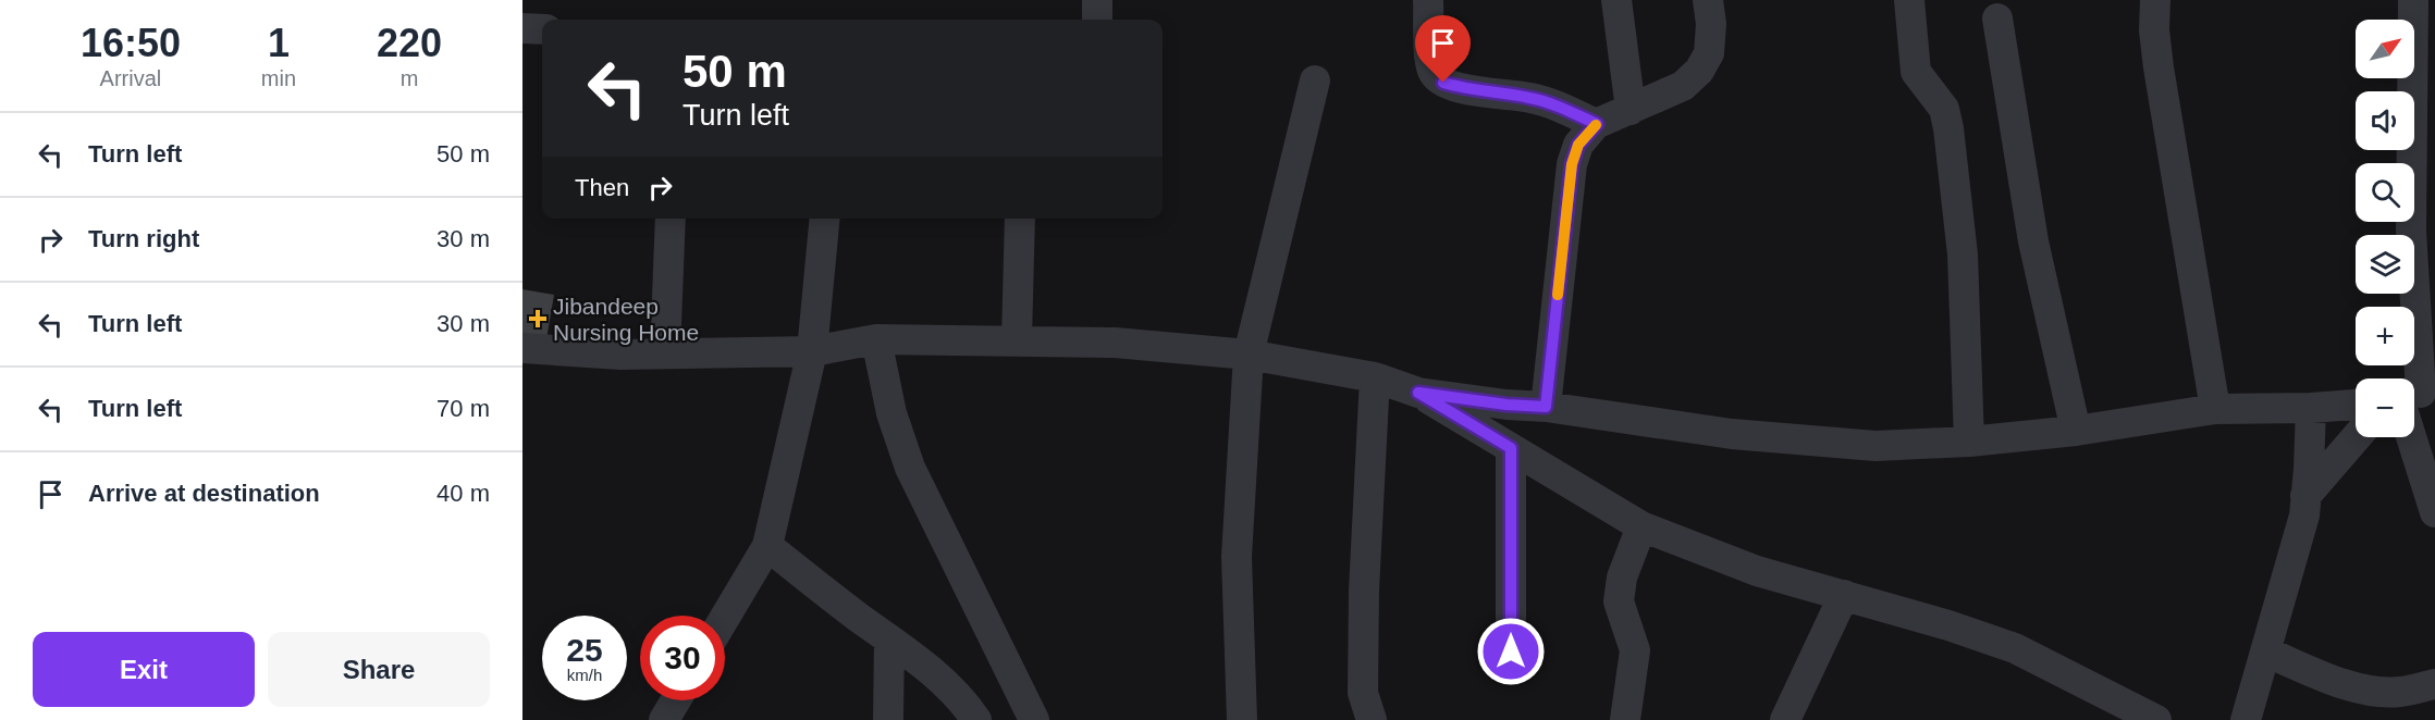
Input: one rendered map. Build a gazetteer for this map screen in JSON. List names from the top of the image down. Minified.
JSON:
{"places":{"health":["Jibandeep Nursing Home"]},"north":"top right","page":{"eta":["16:50","Arrival","1","min","220","m"],"map_buttons":["+","−"],"turn":["50 m","Turn left"],"list":[{"name":"Turn left","value":"50 m"},{"name":"Turn right","value":"30 m"},{"name":"Turn left","value":"30 m"},{"name":"Turn left","value":"70 m"},{"name":"Arrive at destination","value":"40 m"}],"then":"Then","speed":"25 km/h","limit":"30","buttons":["Exit","Share"]}}
